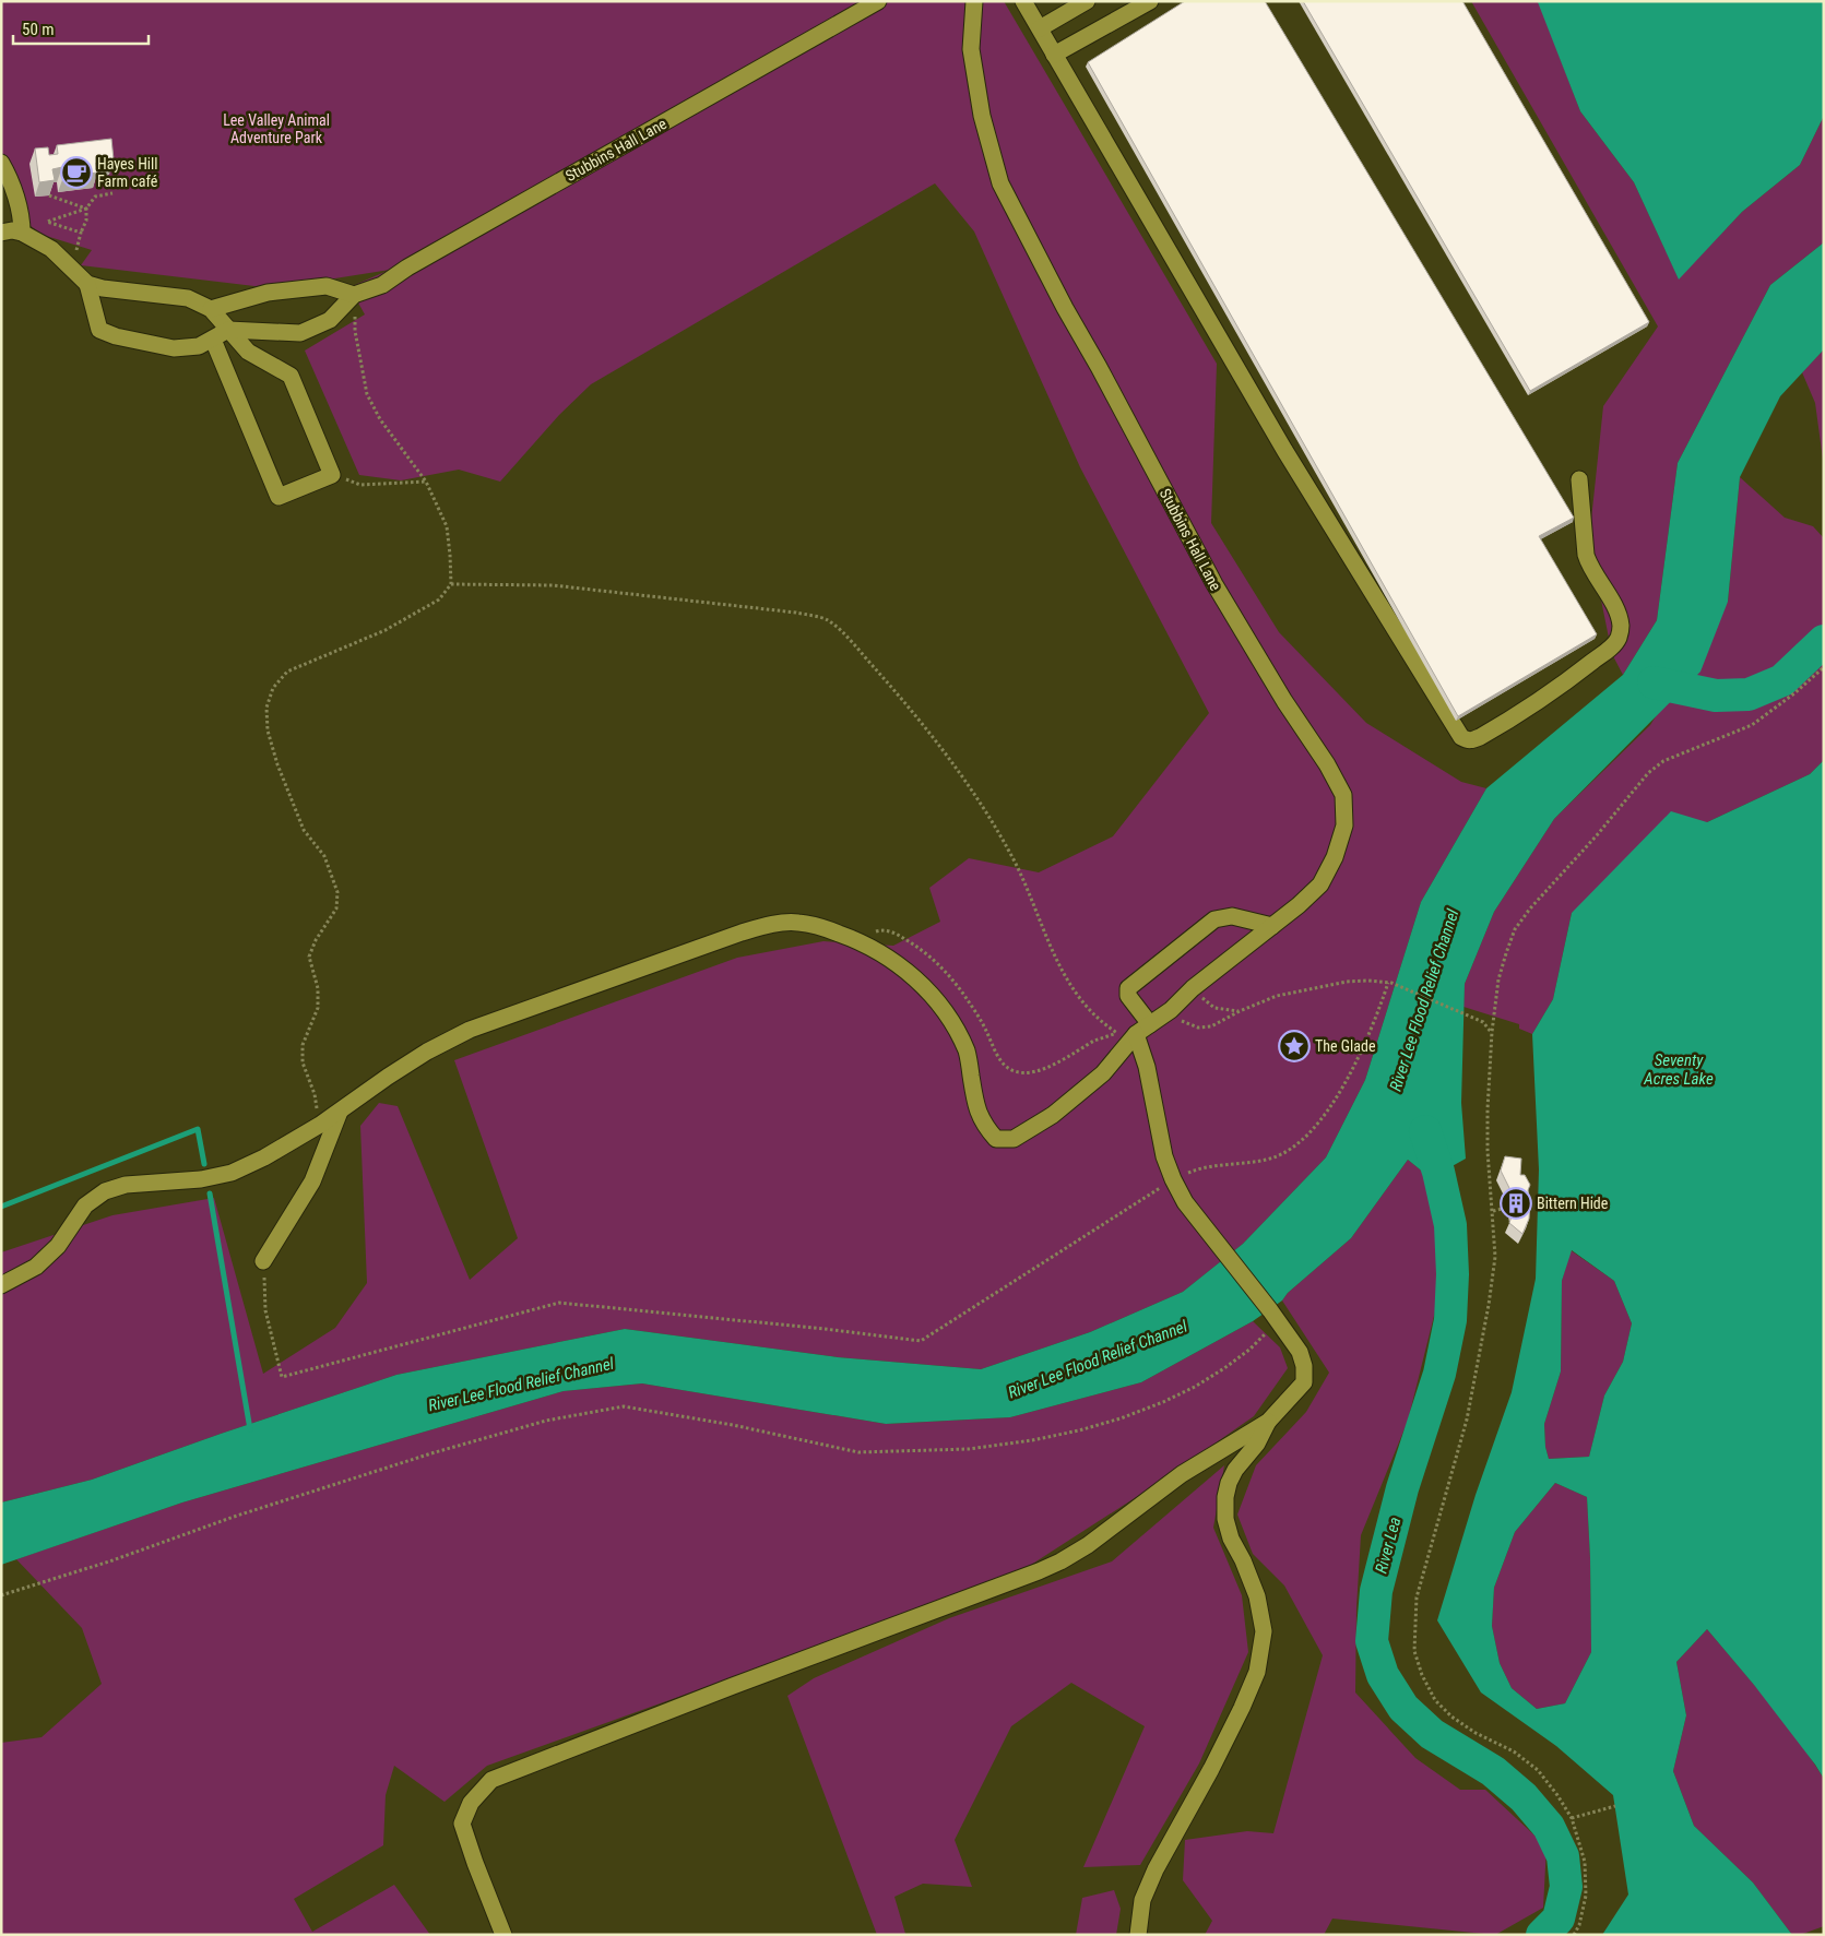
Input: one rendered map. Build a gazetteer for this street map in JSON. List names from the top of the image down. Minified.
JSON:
{"streets":{"lane":["Stubbins Hall Lane"]},"water":["River Lee Flood Relief Channel","Seventy Acres Lake","River Lea"],"parks":["Lee Valley Animal Adventure Park"],"places":{"cafe":["Hayes Hill Farm café"],"place":["The Glade"],"building":["Bittern Hide"]},"scale_bar":"50 m"}
